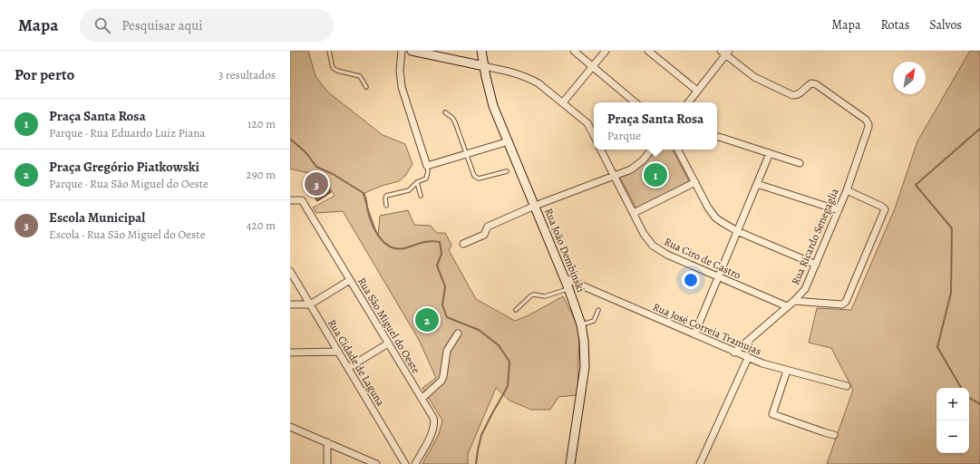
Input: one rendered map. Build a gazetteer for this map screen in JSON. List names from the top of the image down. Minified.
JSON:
{"streets":{"main road":["Rua João Dembinski"],"street":["Rua Ricardo Senegaglia","Rua Ciro de Castro","Rua São Miguel do Oeste","Rua José Correia Tramujas","Rua Cidade de Laguna"]},"crossings":[["Rua Ricardo Senegaglia","Rua Ciro de Castro"],["Rua Ricardo Senegaglia","Rua José Correia Tramujas"],["Rua João Dembinski","Rua José Correia Tramujas"]],"north":"top right","page":{"header":"Mapa","search":"Pesquisar aqui","nav":["Mapa","Rotas","Salvos"],"heading":["Por perto","3 resultados"],"list":[{"mark":"1","name":"Praça Santa Rosa","note":"Parque · Rua Eduardo Luiz Piana","value":"120 m"},{"mark":"2","name":"Praça Gregório Piatkowski","note":"Parque · Rua São Miguel do Oeste","value":"290 m"},{"mark":"3","name":"Escola Municipal","note":"Escola · Rua São Miguel do Oeste","value":"420 m"}],"popup":["Praça Santa Rosa","Parque"],"pins":["1","3","2"],"map_buttons":["+","−"]}}
